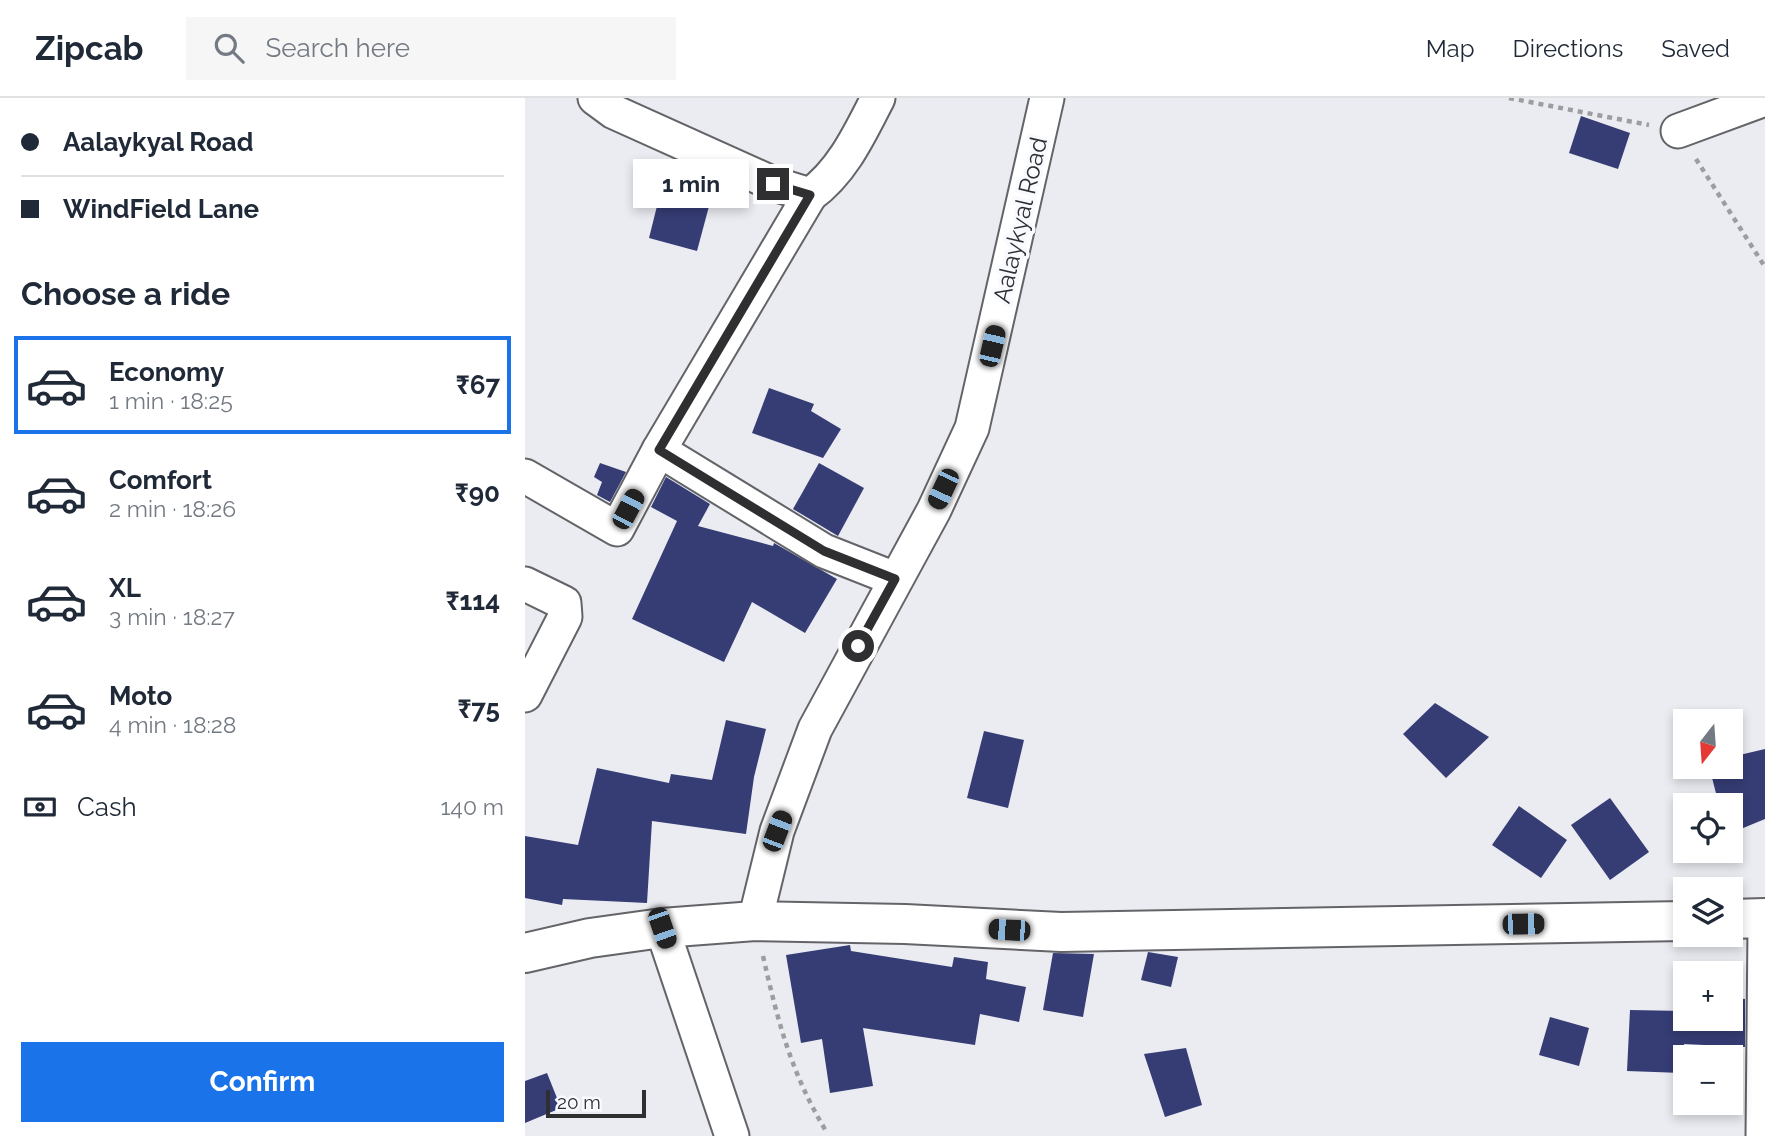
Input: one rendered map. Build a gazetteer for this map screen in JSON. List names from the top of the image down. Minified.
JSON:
{"streets":{"street":["Aalaykyal Road"]},"scale_bar":"20 m","north":"bottom","page":{"header":"Zipcab","search":"Search here","nav":["Map","Directions","Saved"],"banner":["Aalaykyal Road","WindField Lane"],"bubble":"1 min","heading":"Choose a ride","list":[{"name":"Economy","note":"1 min · 18:25","value":"₹67"},{"name":"Comfort","note":"2 min · 18:26","value":"₹90"},{"name":"XL","note":"3 min · 18:27","value":"₹114"},{"name":"Moto","note":"4 min · 18:28","value":"₹75"}],"map_buttons":["+","−"],"pay":["Cash","140 m"],"buttons":"Confirm","scale":"20 m"}}
